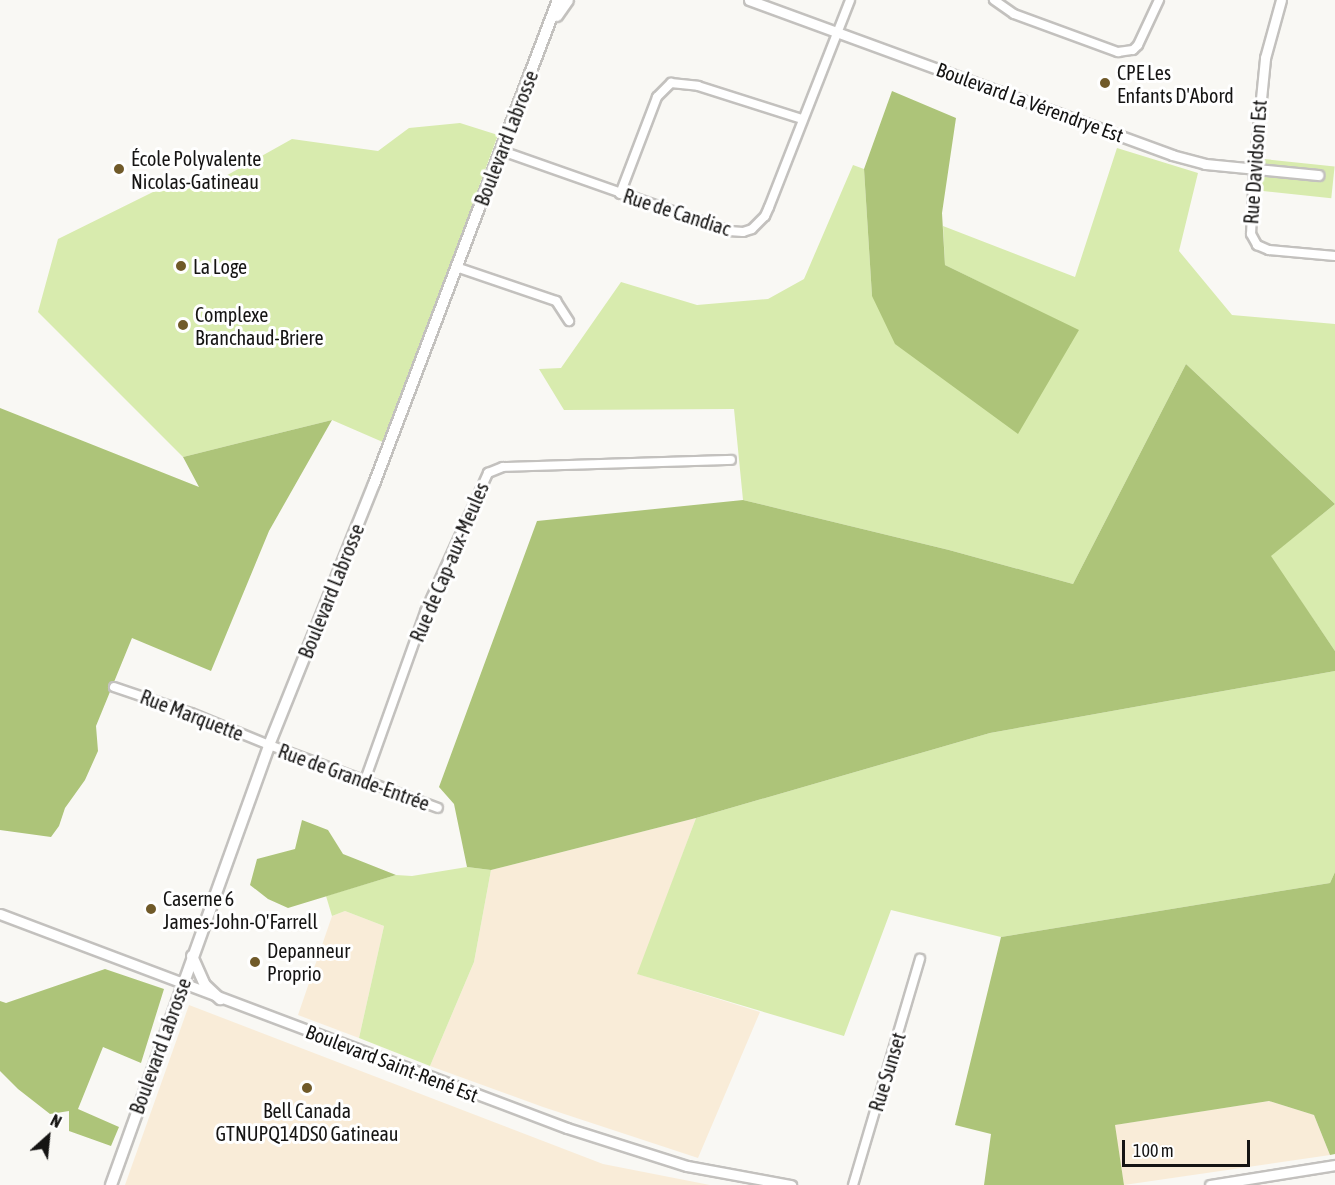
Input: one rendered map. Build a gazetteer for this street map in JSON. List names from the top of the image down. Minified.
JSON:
{"streets":{"main road":["Boulevard Labrosse"],"street":["Boulevard La Vérendrye Est","Rue Davidson Est","Rue de Candiac","Rue de Cap-aux-Meules","Rue Marquette","Rue de Grande-Entrée","Boulevard Saint-René Est","Rue Sunset"]},"crossings":[["Boulevard La Vérendrye Est","Rue Davidson Est"],["Boulevard La Vérendrye Est","Rue de Candiac"],["Boulevard Labrosse","Rue de Candiac"],["Boulevard Labrosse","Rue Marquette"],["Boulevard Labrosse","Rue de Grande-Entrée"],["Boulevard Labrosse","Boulevard Saint-René Est"],["Rue de Cap-aux-Meules","Rue de Grande-Entrée"],["Rue Marquette","Rue de Grande-Entrée"]],"places":["CPE Les Enfants D'Abord","École Polyvalente Nicolas-Gatineau","La Loge","Complexe Branchaud-Briere","Caserne 6 James-John-O'Farrell","Depanneur Proprio","Bell Canada GTNUPQ14DS0 Gatineau"],"scale_bar":"100 m","north":"top right"}
